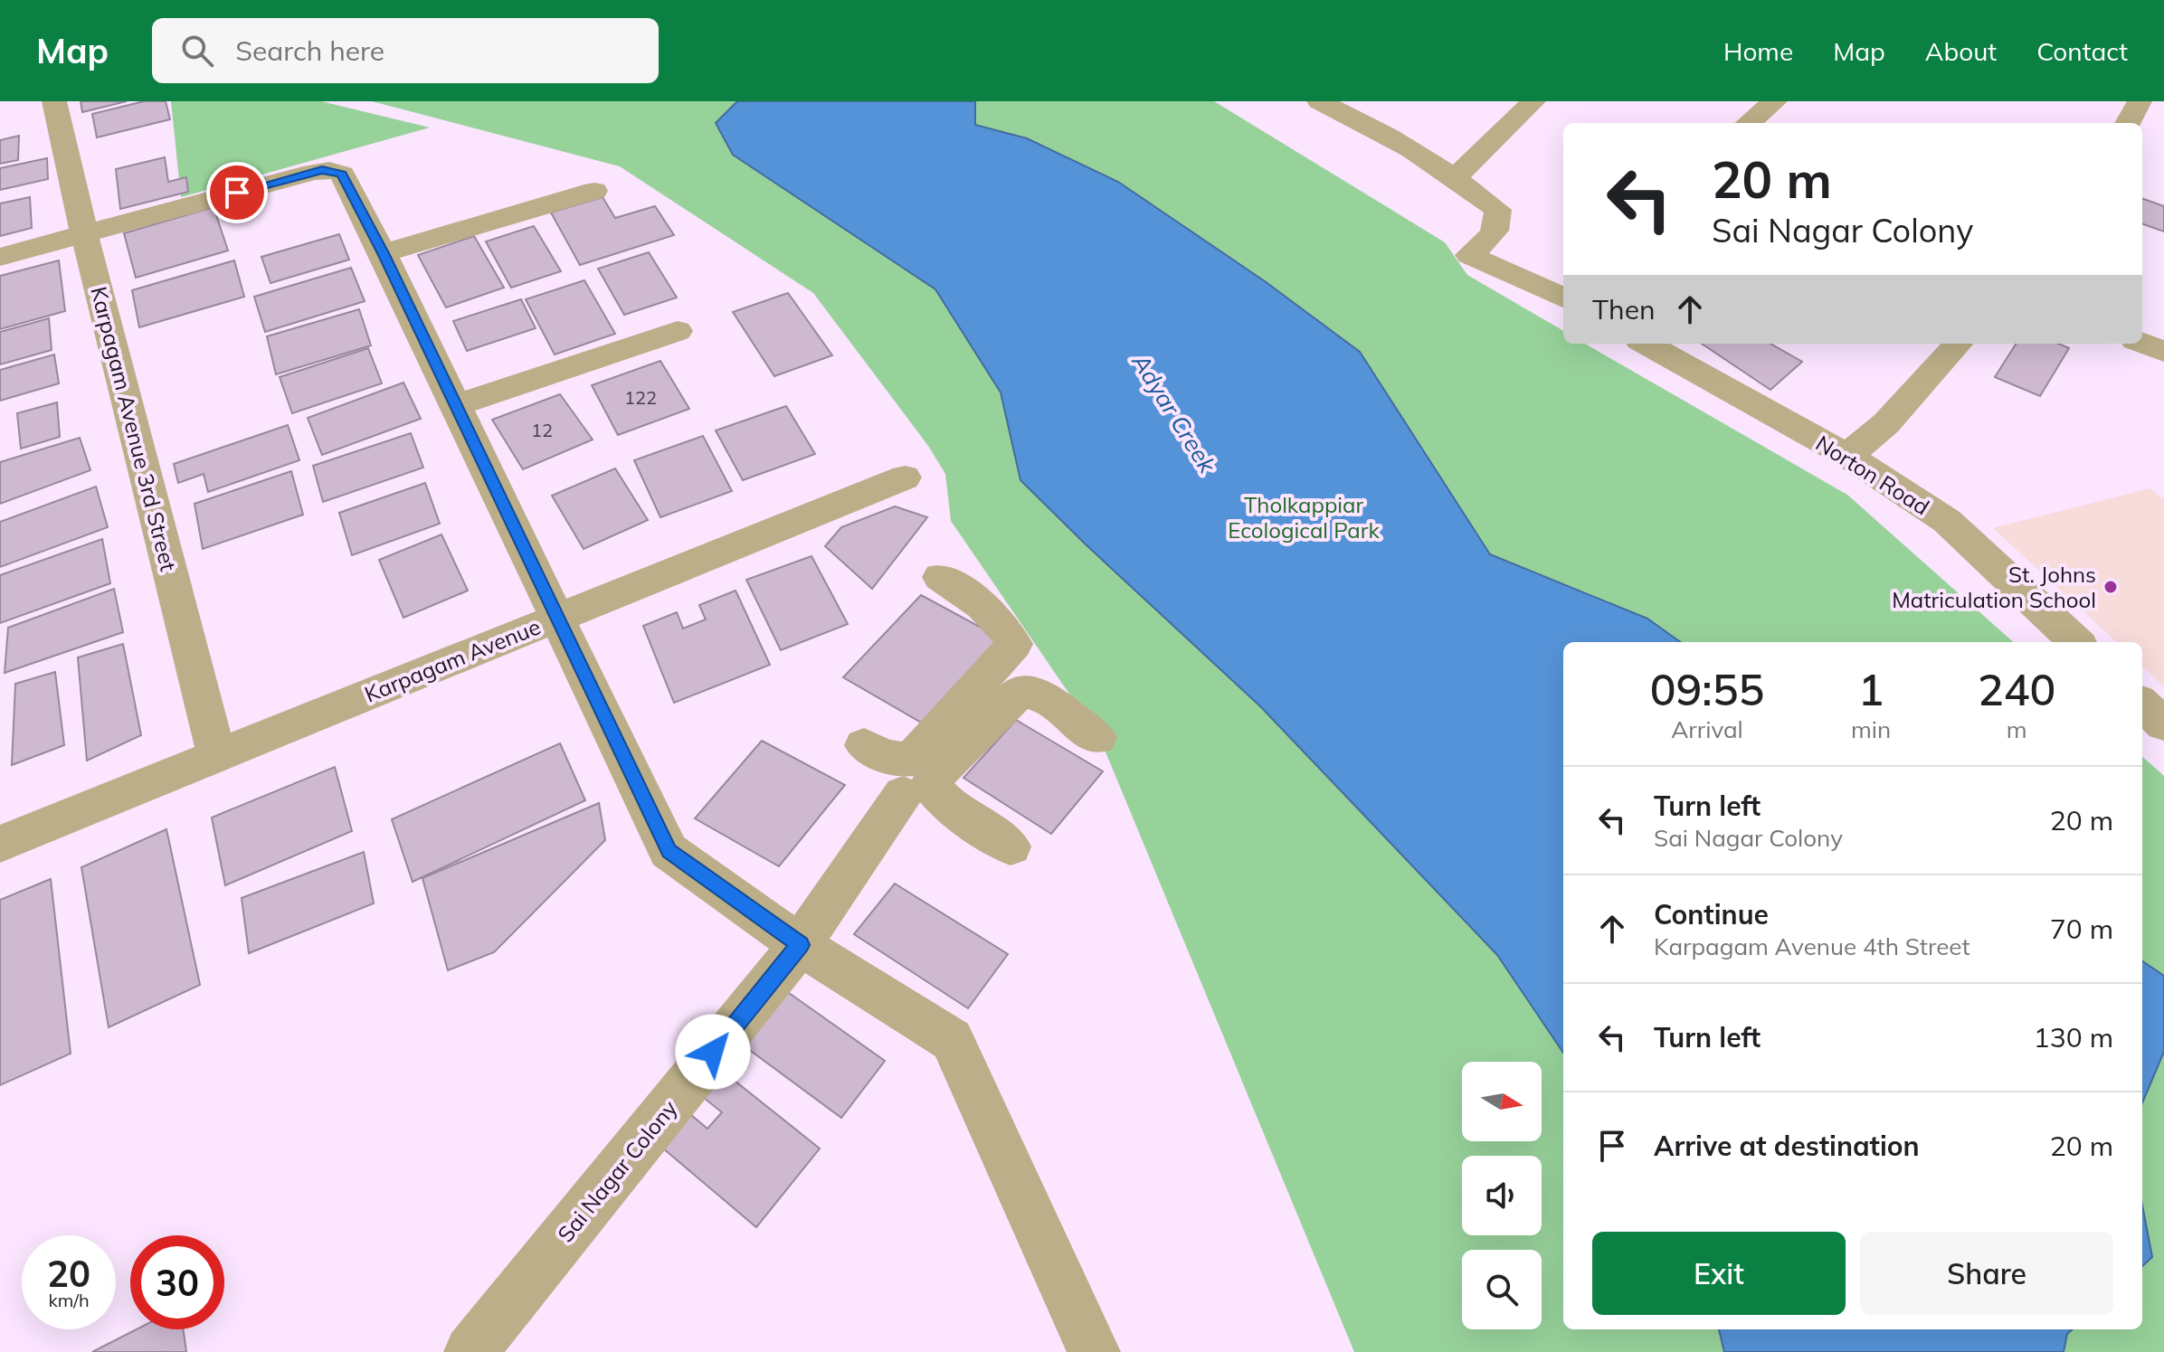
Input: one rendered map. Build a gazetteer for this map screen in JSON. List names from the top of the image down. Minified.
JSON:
{"streets":{"street":["Karpagam Avenue 3rd Street","Norton Road","Karpagam Avenue","Sai Nagar Colony"]},"crossings":[["Karpagam Avenue 3rd Street","Karpagam Avenue"]],"water":["Adyar Creek"],"parks":["Tholkappiar Ecological Park"],"places":["St. Johns Matriculation School"],"house_numbers":["122","12"],"north":"right","page":{"header":"Map","search":"Search here","nav":["Home","Map","About","Contact"],"turn":["20 m","Sai Nagar Colony"],"then":"Then","eta":["09:55","Arrival","1","min","240","m"],"list":[{"name":"Turn left","note":"Sai Nagar Colony","value":"20 m"},{"name":"Continue","note":"Karpagam Avenue 4th Street","value":"70 m"},{"name":"Turn left","value":"130 m"},{"name":"Arrive at destination","value":"20 m"}],"buttons":["Exit","Share"],"speed":"20 km/h","limit":"30"}}
